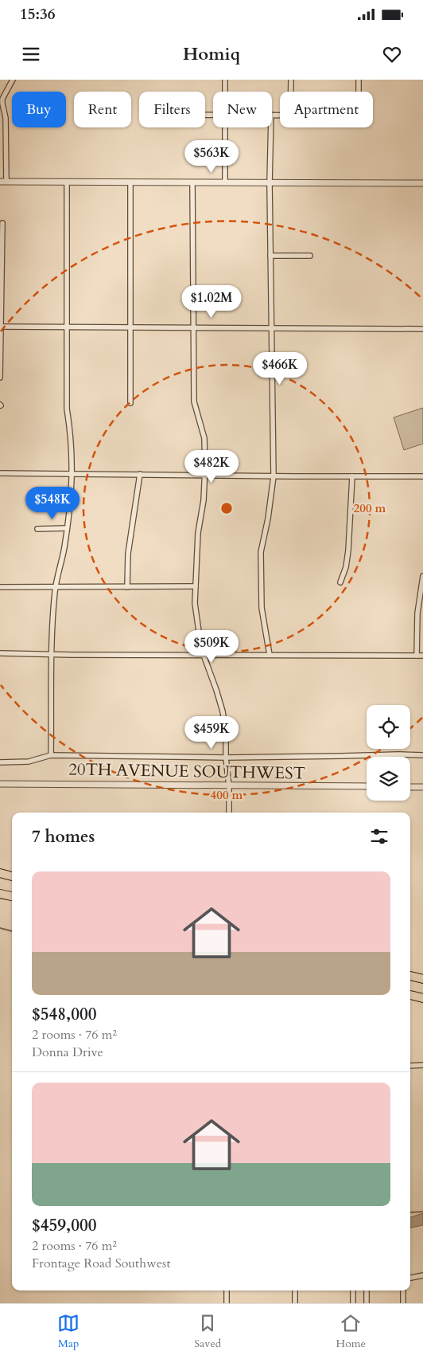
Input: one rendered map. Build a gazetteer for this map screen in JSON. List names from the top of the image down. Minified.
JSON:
{"streets":{"street":["20TH AVENUE SOUTHWEST"]},"page":{"status":"15:36","header":"Homiq","chip":["Buy","Rent","Filters","New","Apartment"],"price":["$563K","$1.02M","$466K","$482K","$548K","$509K","$459K"],"heading":"7 homes","list":[{"name":"$548,000","note":"2 rooms · 76 m² · Donna Drive"},{"name":"$459,000","note":"2 rooms · 76 m² · Frontage Road Southwest"}],"tabs":["Map","Saved","Home"]},"rings":["200 m","400 m"]}
